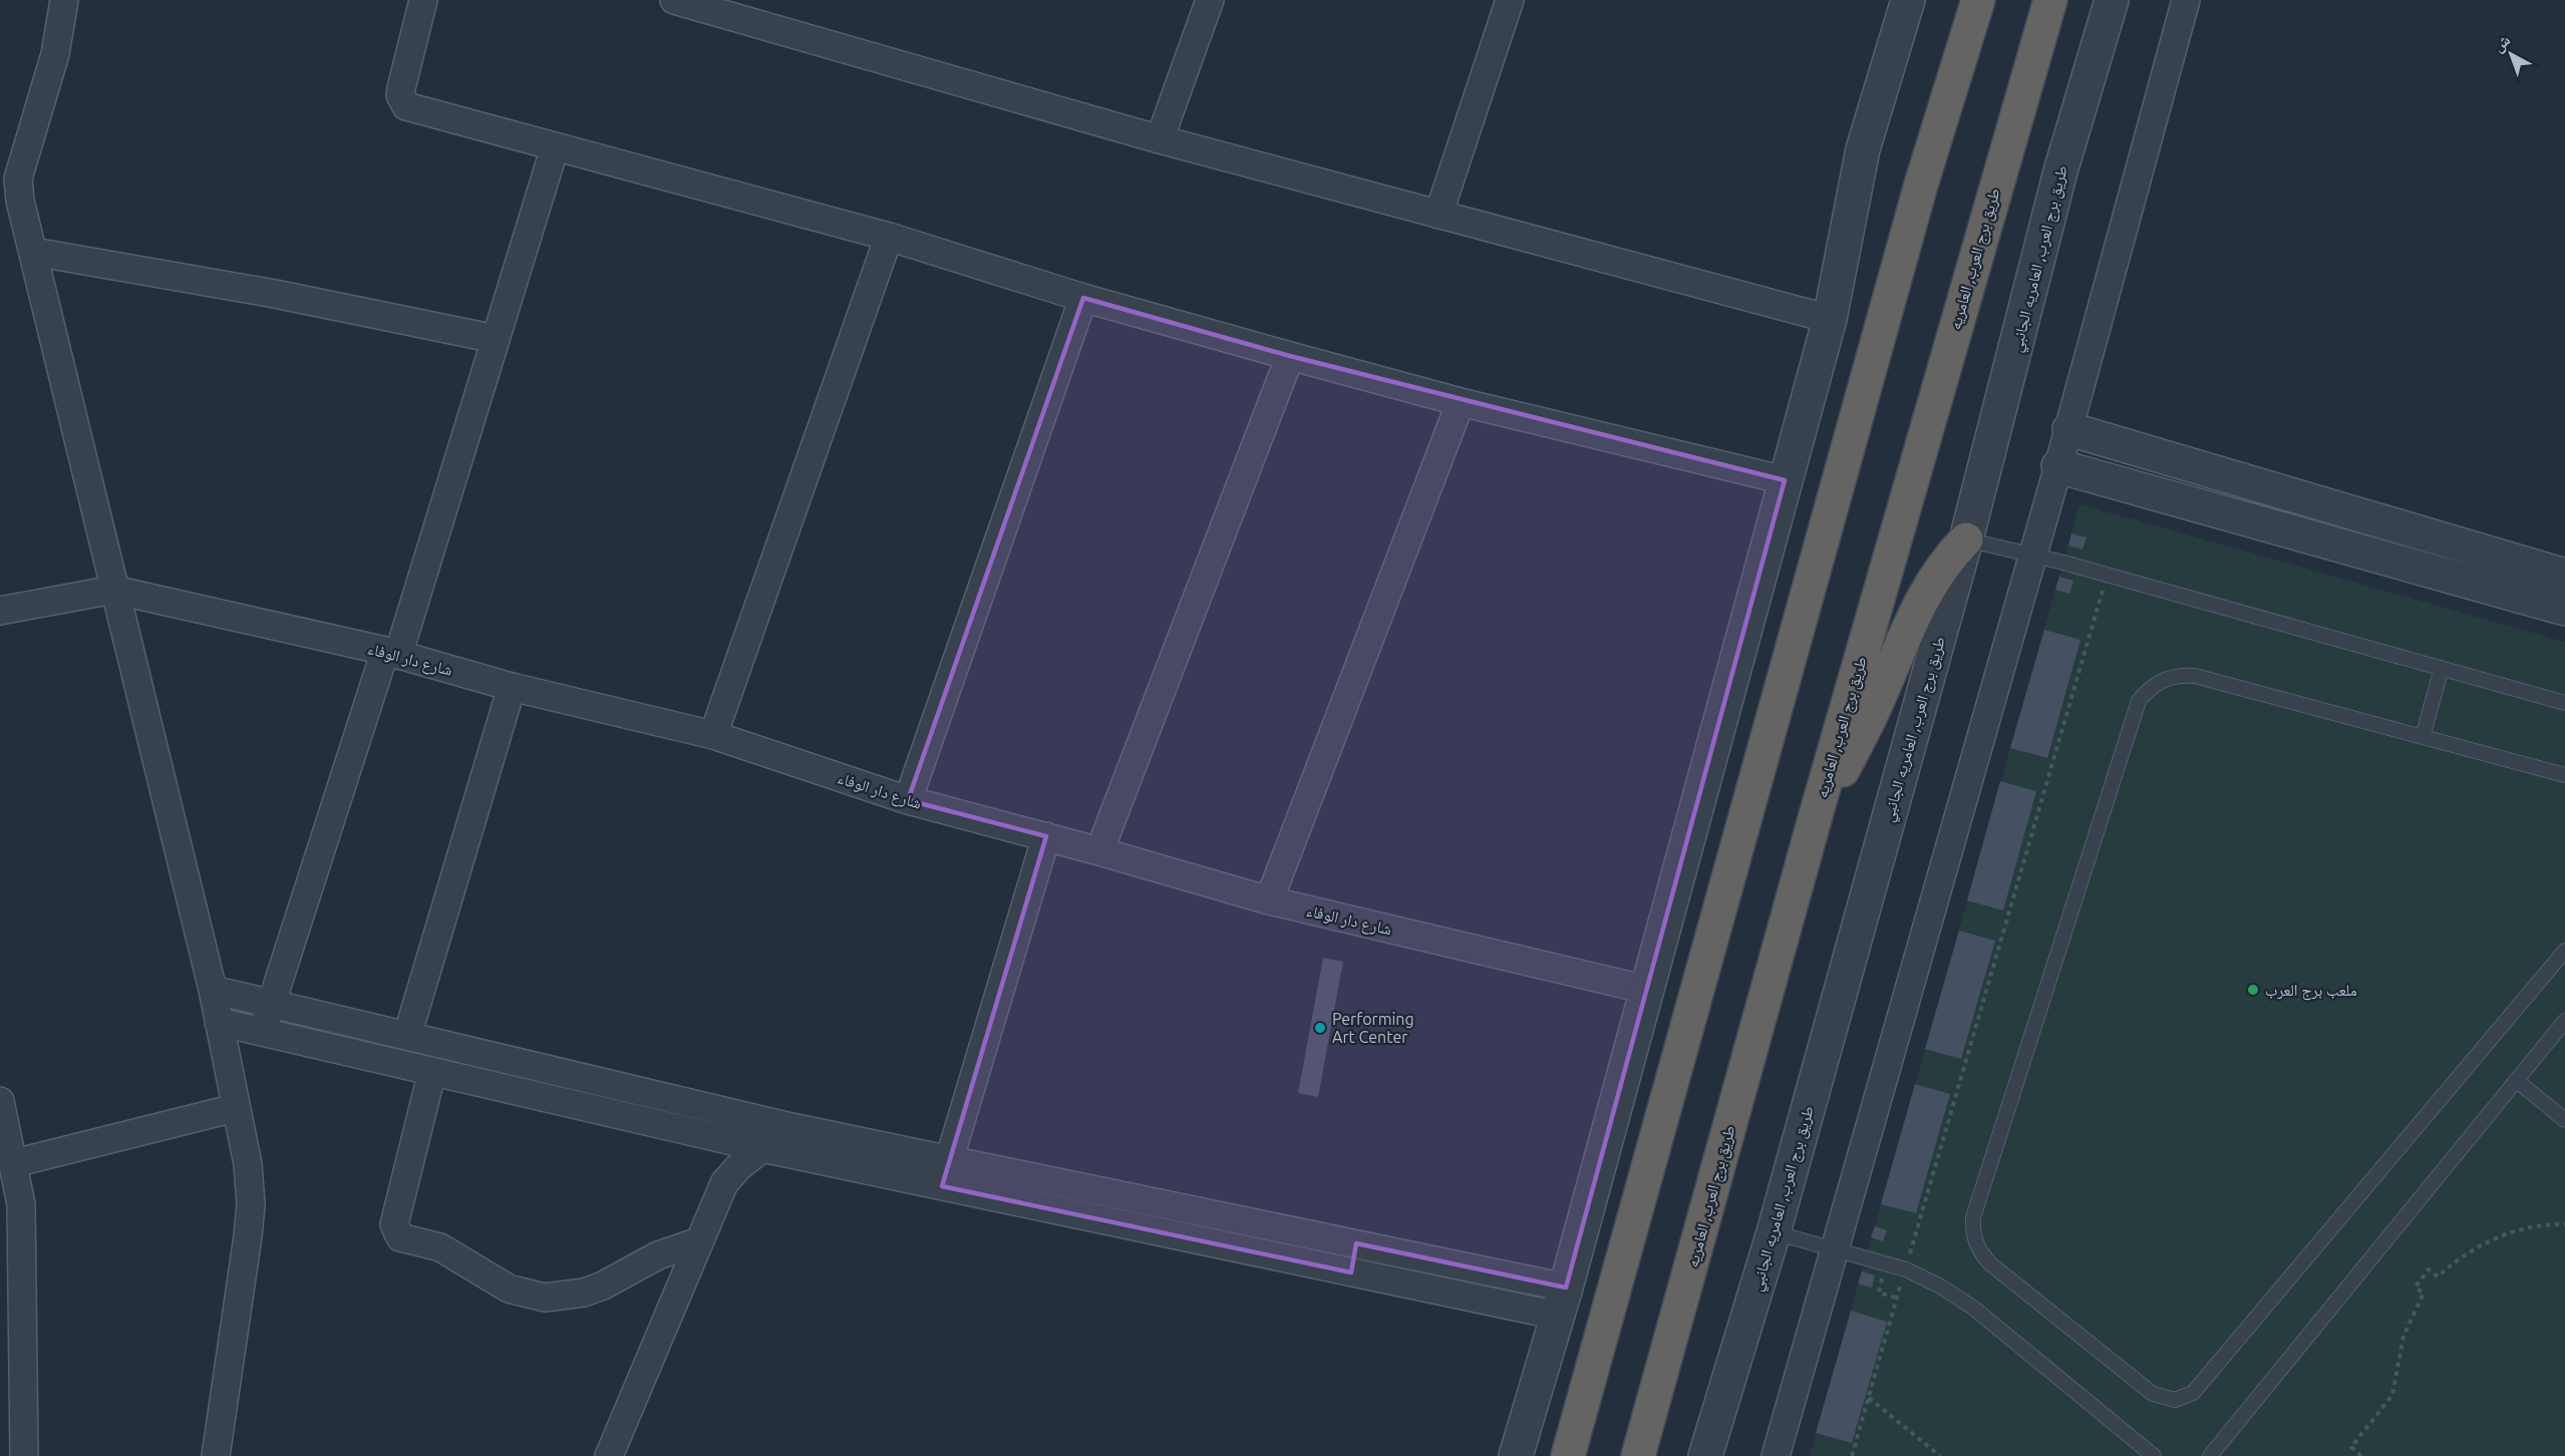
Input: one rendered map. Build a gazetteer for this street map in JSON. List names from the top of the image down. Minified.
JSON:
{"streets":{"highway":["طريق برج العرب, العامريه"],"street":["طريق برج العرب, العامريه الجانبي","شارع دار الوفاء"]},"places":["ملعب برج العرب","Performing Art Center"],"north":"top left"}
